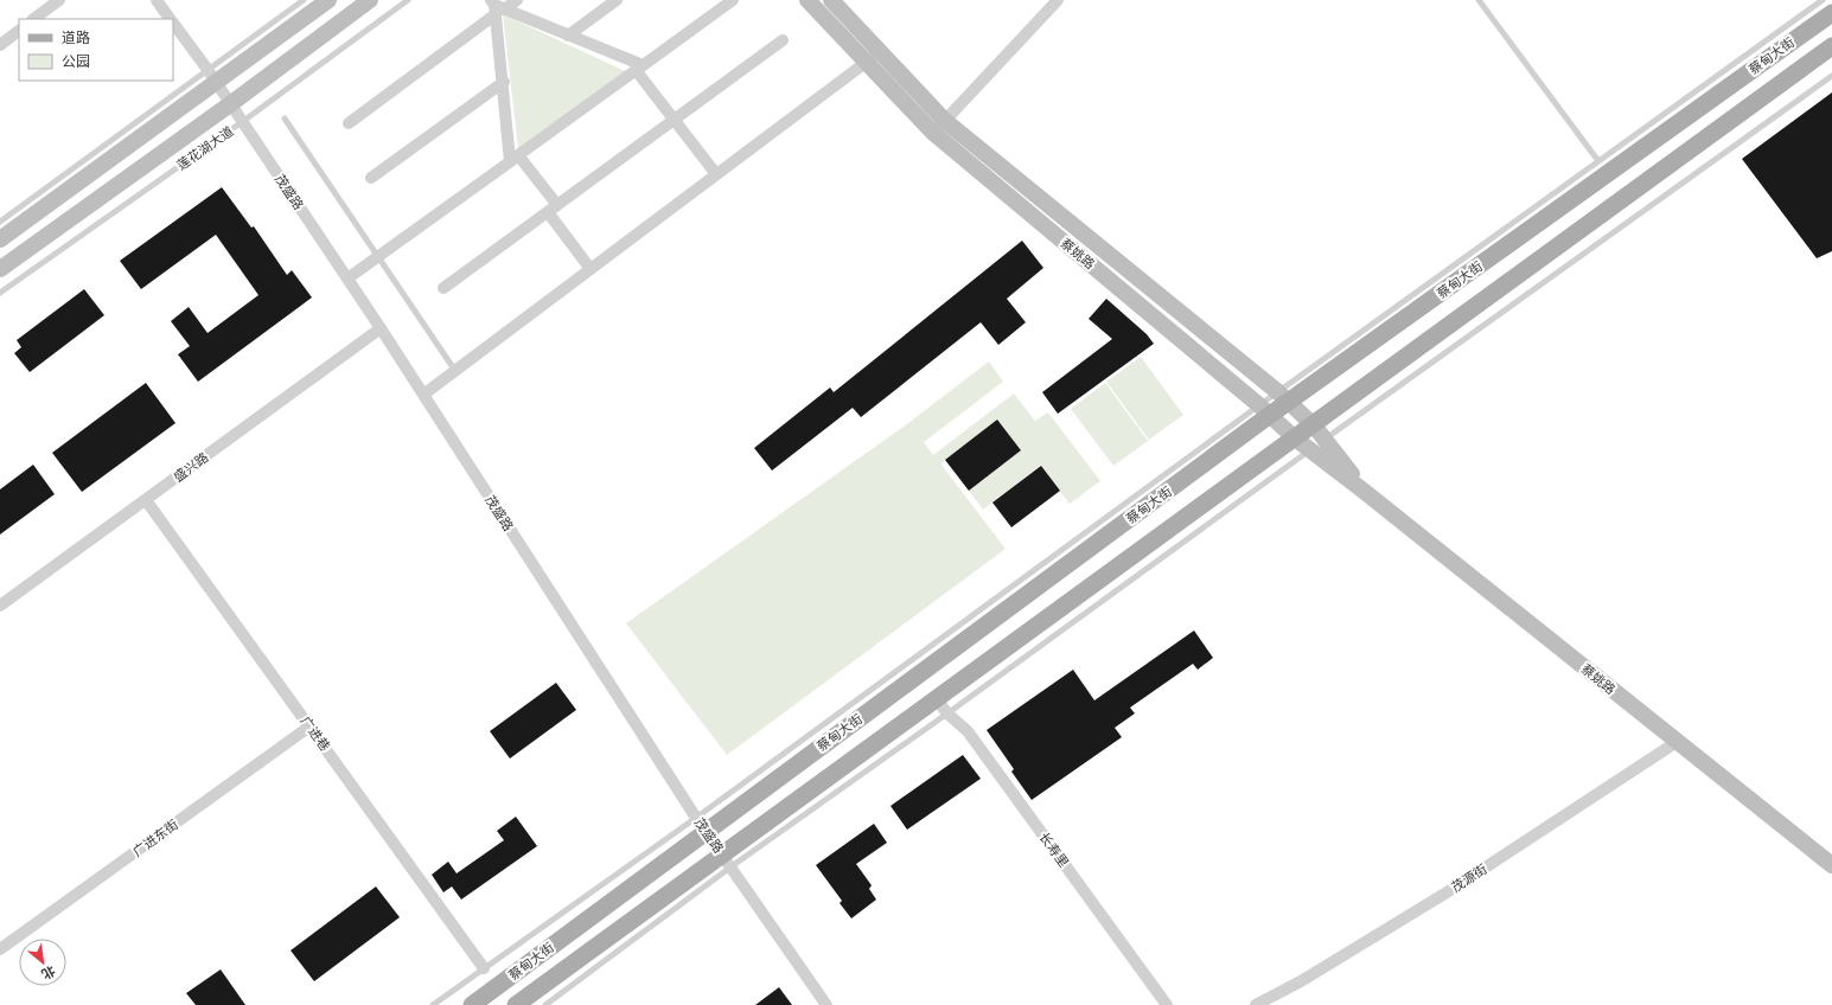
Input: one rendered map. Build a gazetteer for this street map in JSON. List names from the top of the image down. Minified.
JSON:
{"streets":{"main road":["蔡甸大街"],"street":["莲花湖大道","茂盛路","蔡姚路","盛兴路","广进巷","广进东街","长寿里","茂源街"]},"crossings":[["蔡甸大街","茂盛路"],["蔡甸大街","蔡姚路"],["蔡甸大街","长寿里"],["莲花湖大道","茂盛路"],["茂盛路","盛兴路"],["蔡姚路","茂源街"],["盛兴路","广进巷"],["广进巷","广进东街"]],"legend":["道路","公园"],"north":"bottom right"}
